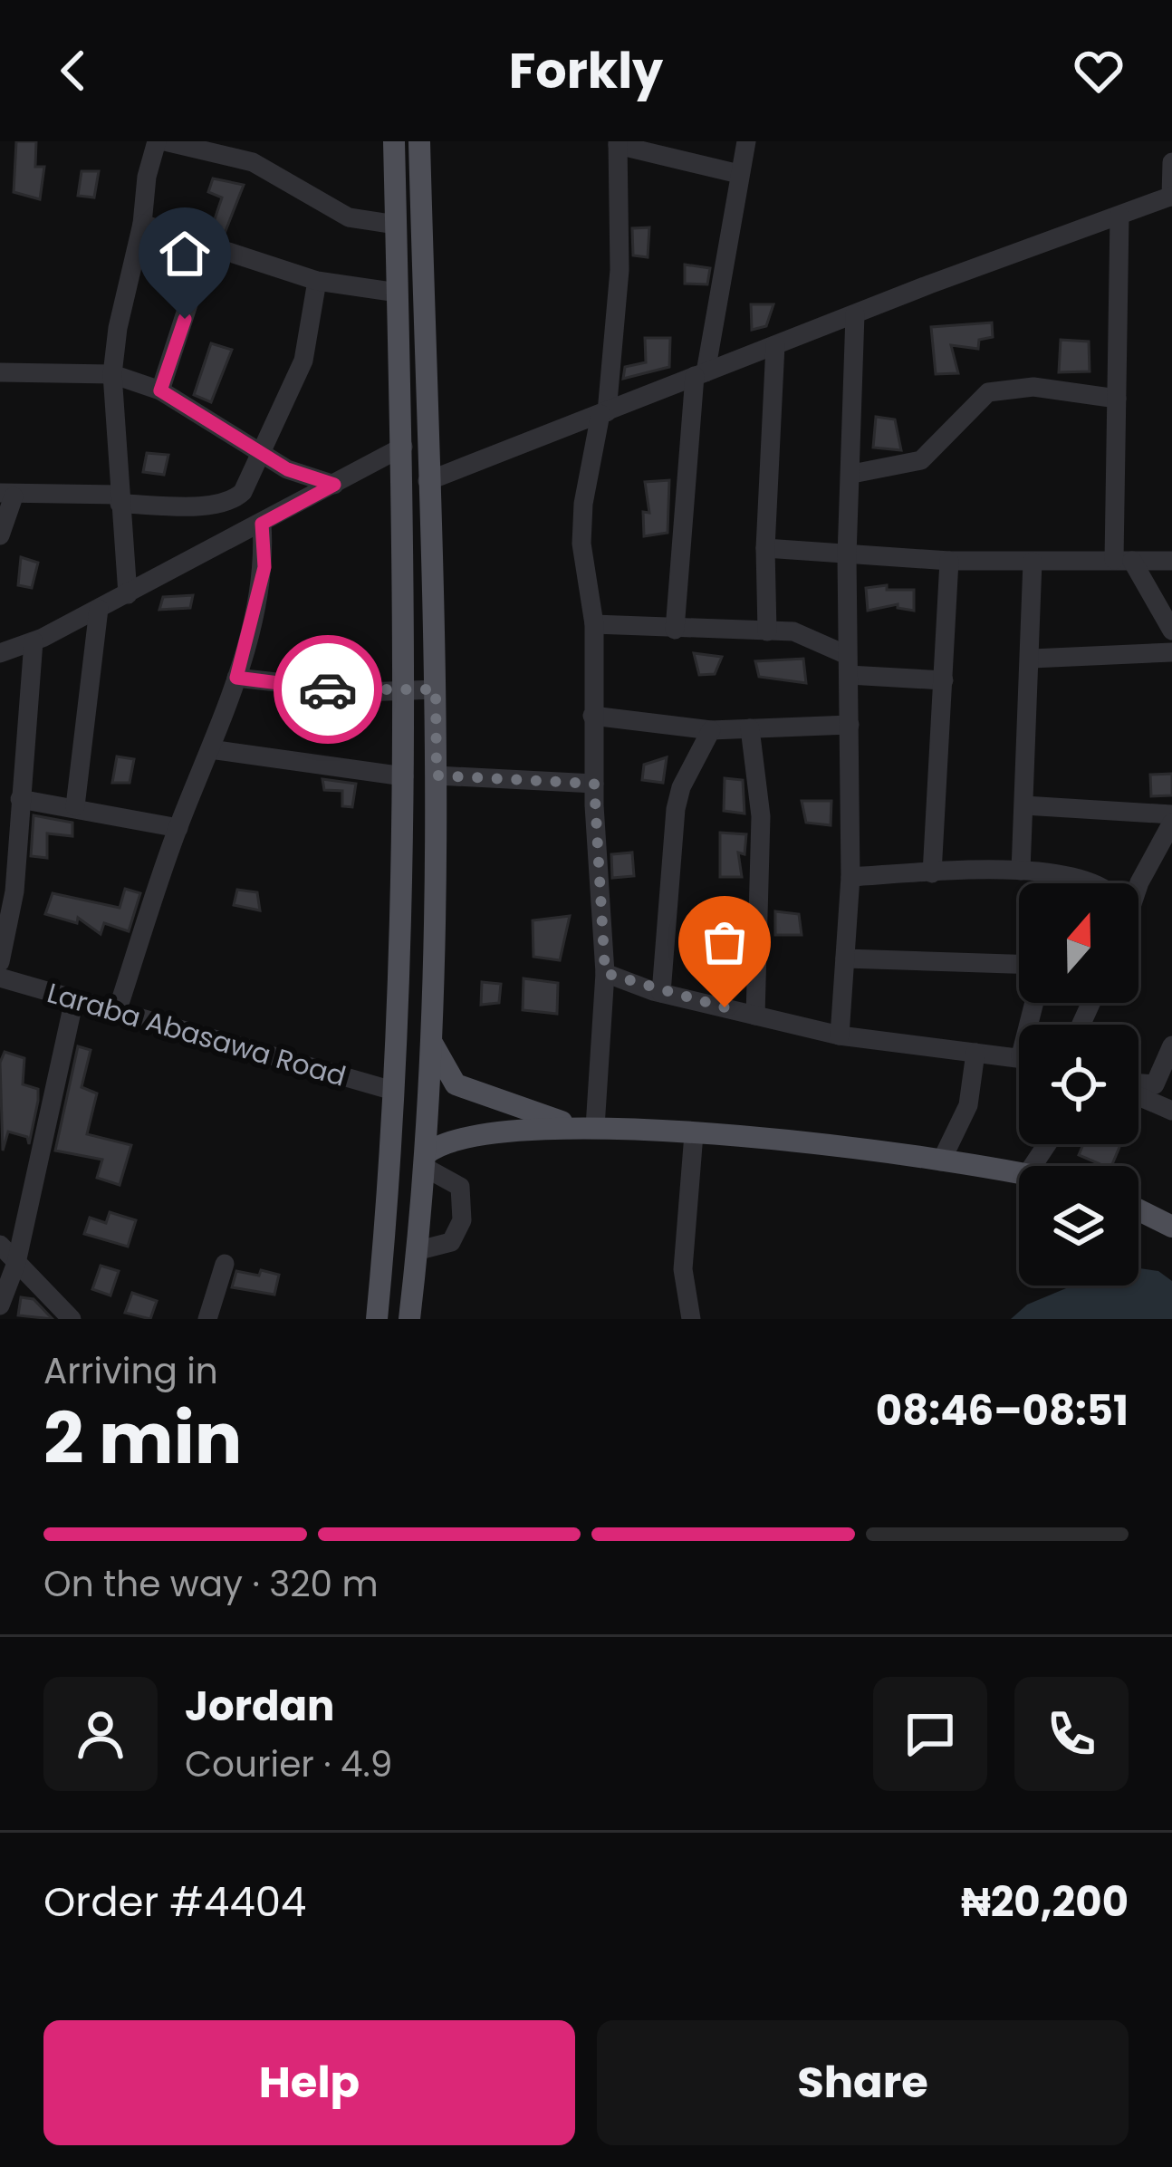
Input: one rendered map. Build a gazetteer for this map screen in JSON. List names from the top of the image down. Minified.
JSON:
{"streets":{"street":["Laraba Abasawa Road"]},"north":"top","page":{"header":"Forkly","heading":["2 min","Arriving in","08:46–08:51"],"panel":["Jordan","Courier · 4.9","Order #4404","₦20,200"],"bar":"On the way · 320 m","buttons":["Help","Share"]}}
